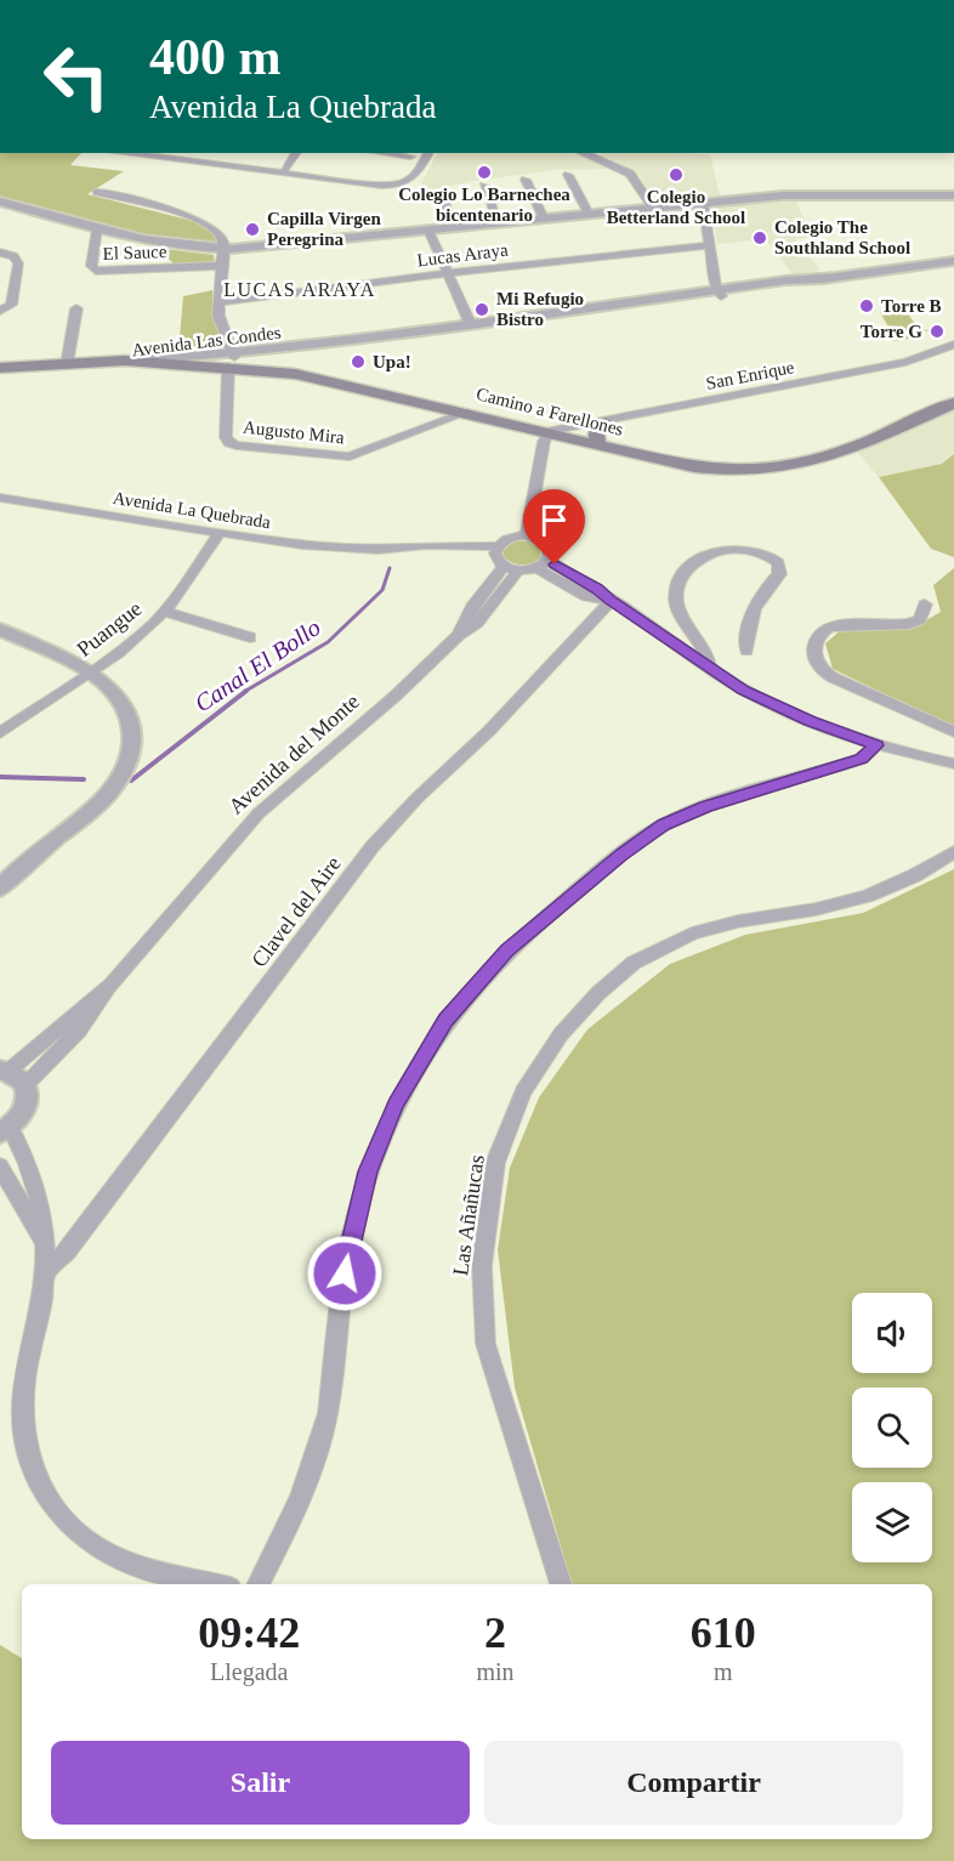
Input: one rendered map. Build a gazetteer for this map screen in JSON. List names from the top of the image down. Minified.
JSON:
{"streets":{"main road":["Avenida Las Condes","Camino a Farellones"],"street":["El Sauce","Lucas Araya","San Enrique","Augusto Mira","Avenida La Quebrada","Puangue","Avenida del Monte","Clavel del Aire","Las Añañucas"]},"crossings":[["Avenida Las Condes","Camino a Farellones"],["Avenida Las Condes","Augusto Mira"],["San Enrique","Camino a Farellones"],["Camino a Farellones","Augusto Mira"],["Avenida La Quebrada","Puangue"],["Avenida La Quebrada","Avenida del Monte"]],"districts":["LUCAS ARAYA"],"water":["Canal El Bollo"],"places":["Colegio Lo Barnechea bicentenario","Colegio Betterland School","Capilla Virgen Peregrina","Colegio The Southland School","Torre B","Mi Refugio Bistro","Torre G","Upa!"],"page":{"turn":["400 m","Avenida La Quebrada"],"eta":["09:42","Llegada","2","min","610","m"],"buttons":["Salir","Compartir"]}}
